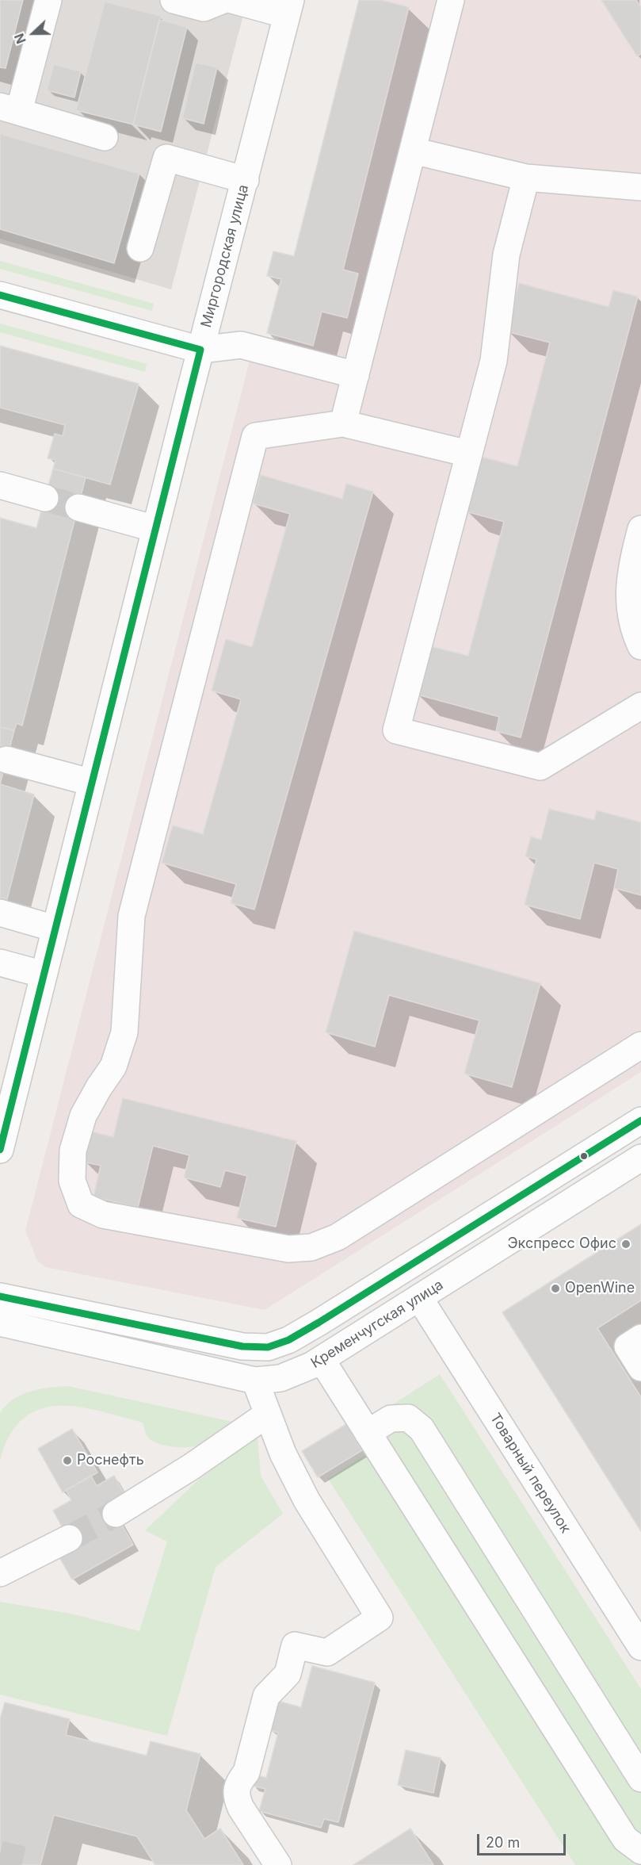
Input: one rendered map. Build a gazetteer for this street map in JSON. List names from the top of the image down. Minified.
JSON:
{"streets":{"street":["Миргородская улица","Кременчугская улица","Товарный переулок"]},"crossings":[["Кременчугская улица","Товарный переулок"]],"places":["Экспресс Офис","OpenWine","Роснефть"],"scale_bar":"20 m","north":"left"}
